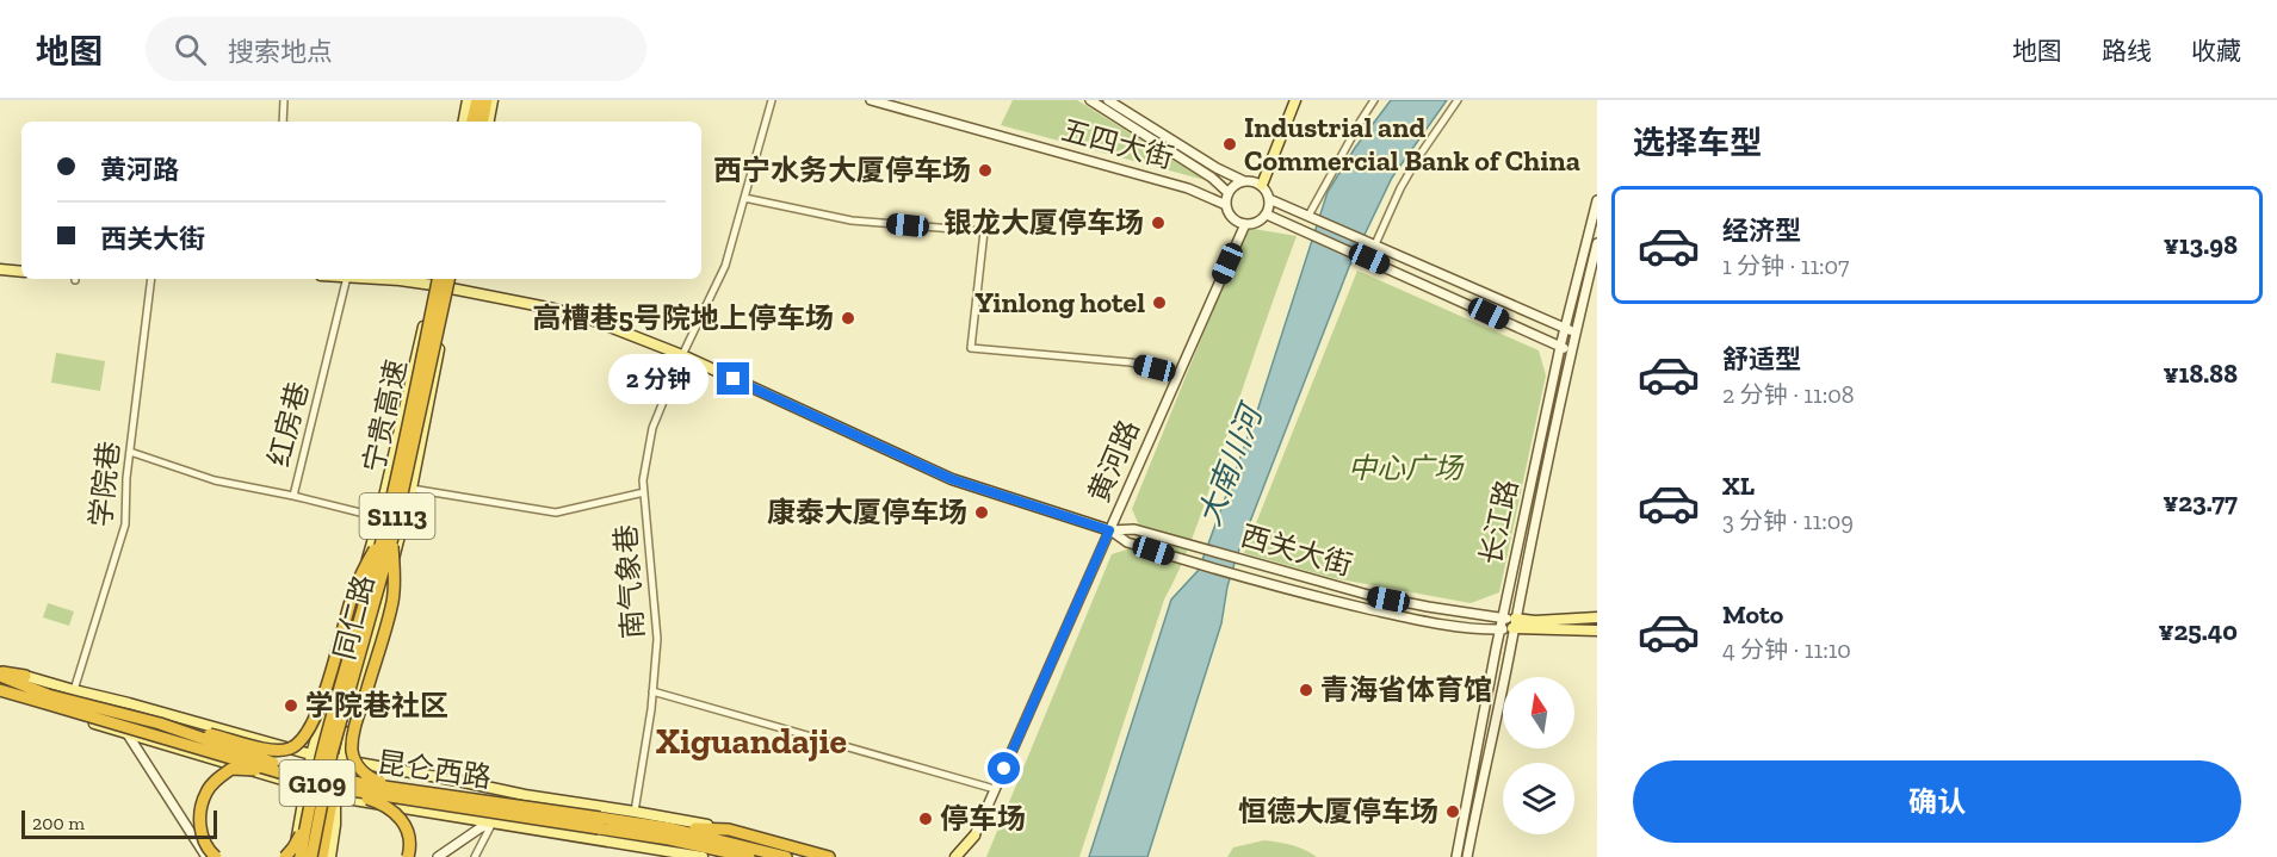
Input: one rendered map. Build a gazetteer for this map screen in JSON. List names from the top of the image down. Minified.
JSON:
{"streets":{"highway":["宁贵高速","S1113","昆仑西路","G109"],"main road":["五四大街","黄河路","长江路","西关大街","同仁路"],"street":["红房巷","学院巷","南气象巷"]},"crossings":[["五四大街","黄河路"],["宁贵高速","西关大街"],["宁贵高速","同仁路"],["红房巷","同仁路"],["黄河路","西关大街"],["长江路","西关大街"],["西关大街","南气象巷"],["西关大街","同仁路"],["同仁路","昆仑西路"],["昆仑西路","G109"]],"districts":["Xiguandajie"],"water":["大南川河"],"parks":["中心广场"],"places":["Industrial and Commercial Bank of China","西宁水务大厦停车场","银龙大厦停车场","Yinlong hotel","高槽巷5号院地上停车场","康泰大厦停车场","青海省体育馆","学院巷社区","恒德大厦停车场","停车场"],"scale_bar":"200 m","north":"top","page":{"header":"地图","search":"搜索地点","nav":["地图","路线","收藏"],"heading":"选择车型","banner":["黄河路","西关大街"],"list":[{"name":"经济型","note":"1 分钟 · 11:07","value":"¥13.98"},{"name":"舒适型","note":"2 分钟 · 11:08","value":"¥18.88"},{"name":"XL","note":"3 分钟 · 11:09","value":"¥23.77"},{"name":"Moto","note":"4 分钟 · 11:10","value":"¥25.40"}],"bubble":"2 分钟","buttons":"确认","scale":"200 m"}}
